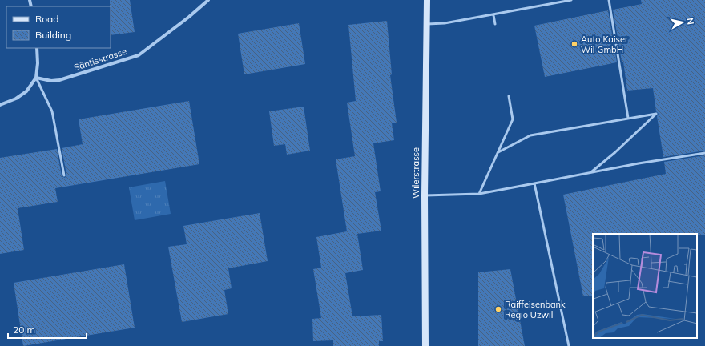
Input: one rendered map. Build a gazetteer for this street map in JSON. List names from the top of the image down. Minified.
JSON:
{"streets":{"main road":["Wilerstrasse"],"street":["Säntisstrasse"]},"places":["Auto Kaiser Wil GmbH","Raiffeisenbank Regio Uzwil"],"legend":["Road","Building"],"scale_bar":"20 m","north":"right"}
